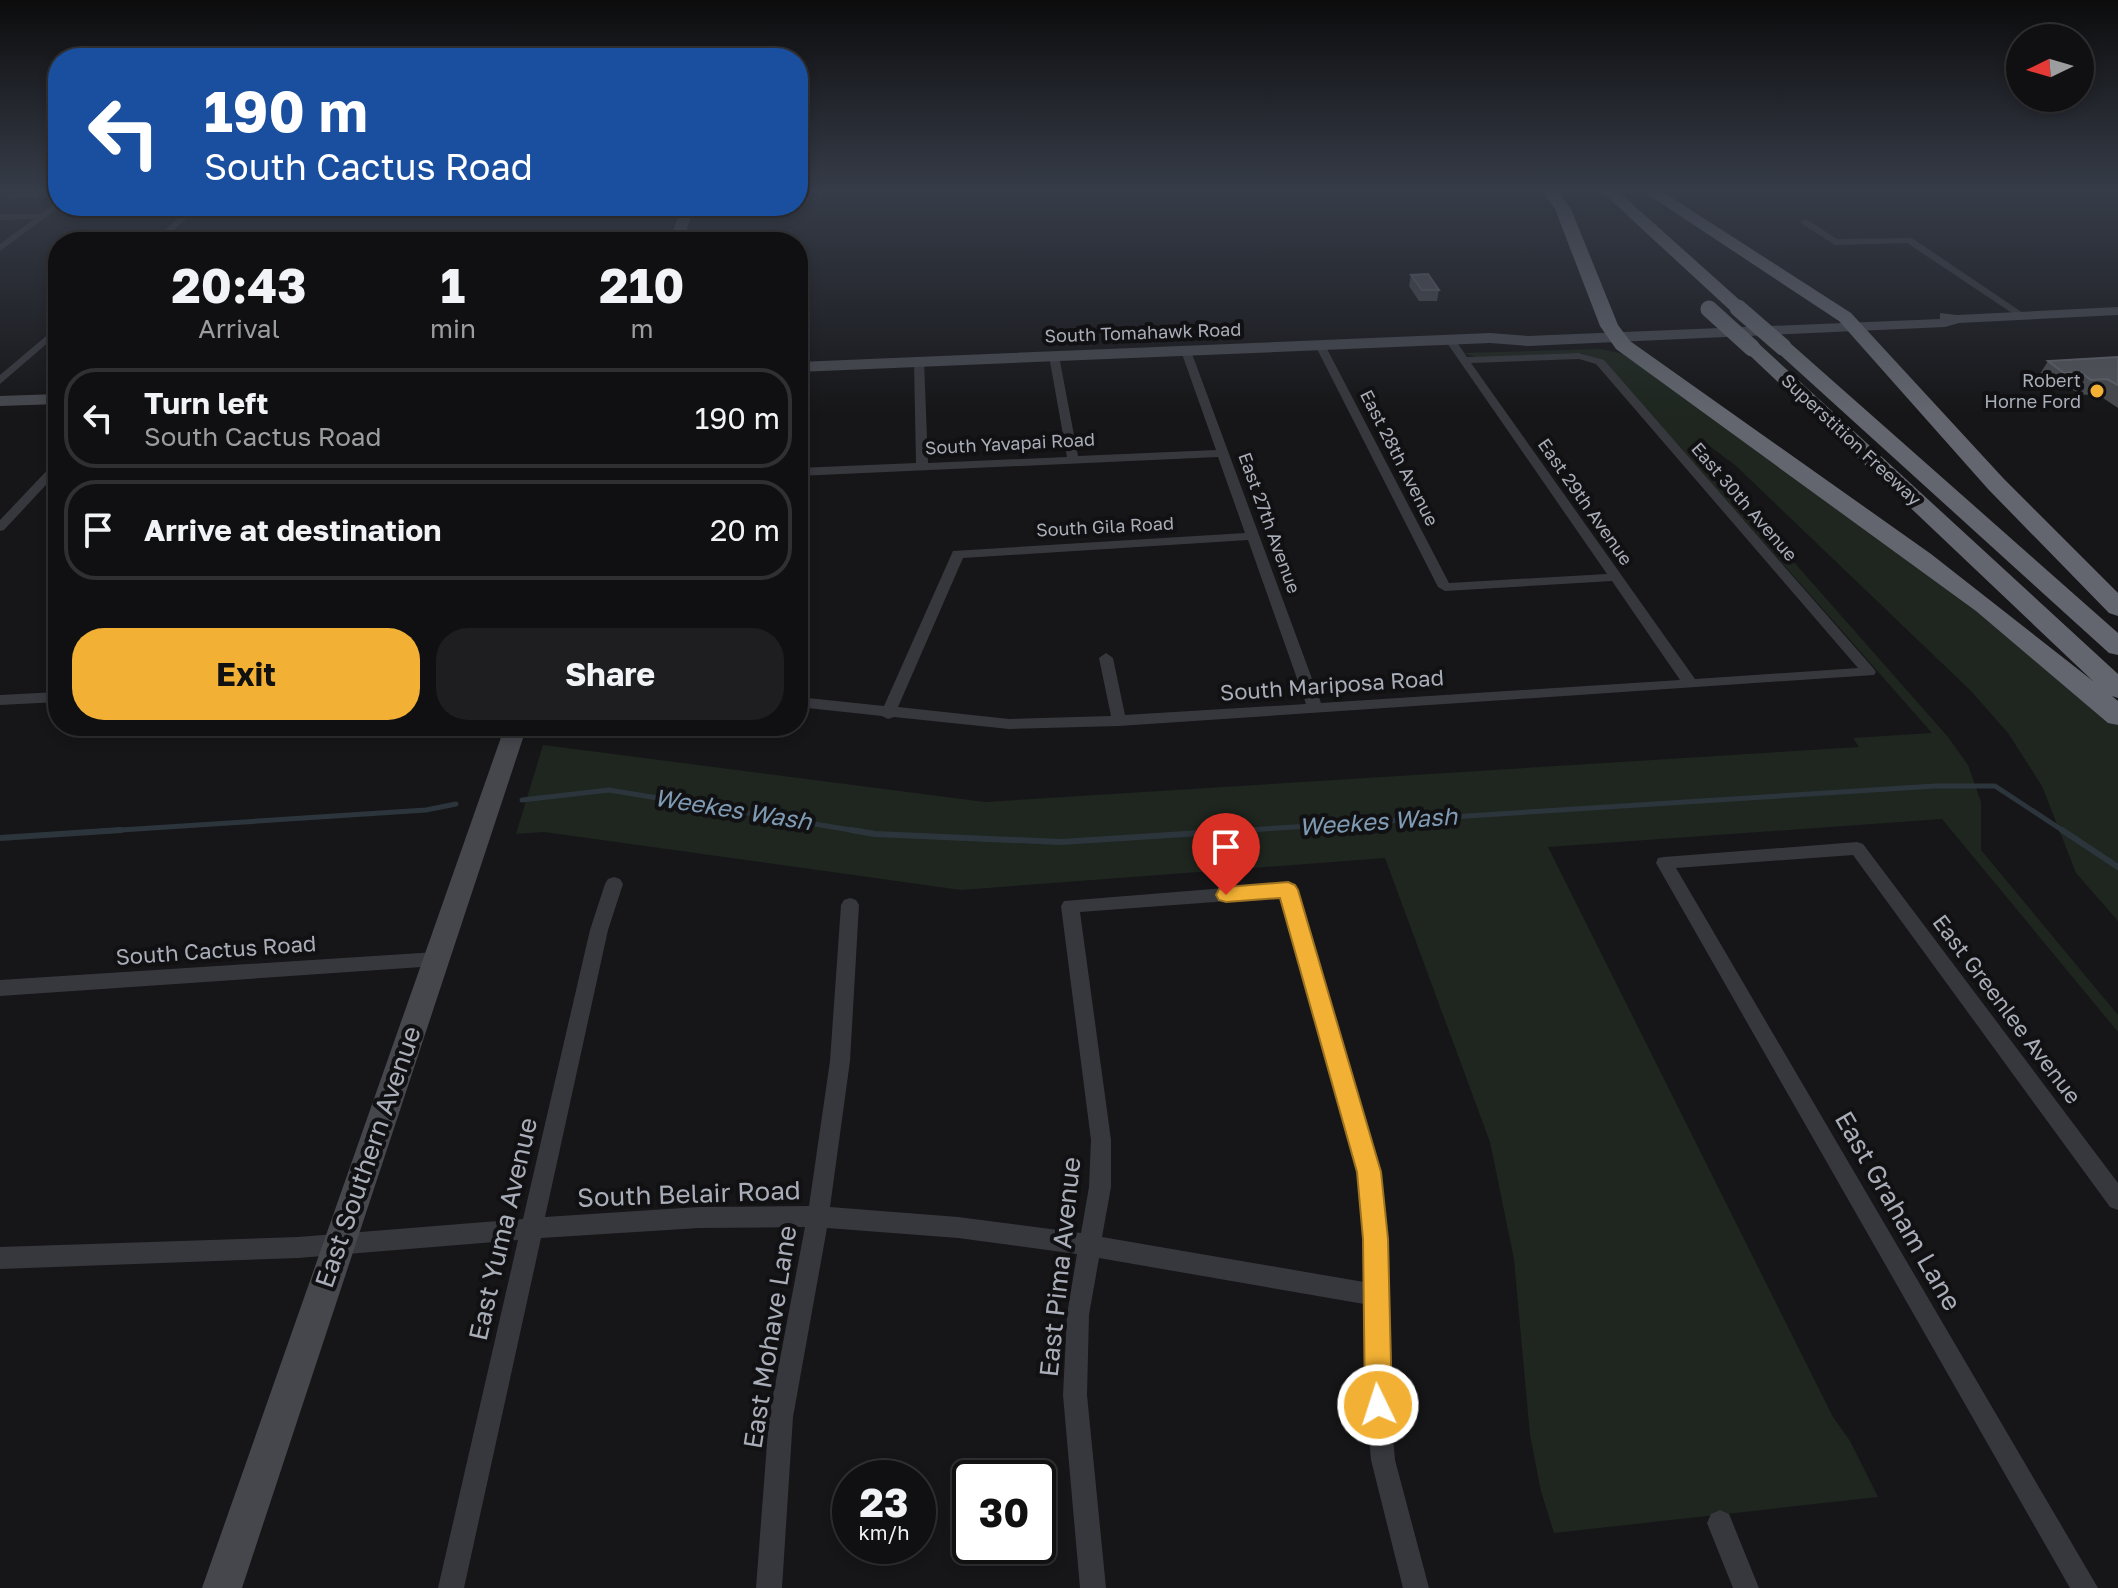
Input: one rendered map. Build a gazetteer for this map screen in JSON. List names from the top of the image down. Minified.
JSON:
{"streets":{"highway":["Superstition Freeway"],"main road":["South Tomahawk Road","East Southern Avenue"],"street":["South Yavapai Road","East 28th Avenue","East 29th Avenue","East 30th Avenue","East 27th Avenue","South Gila Road","South Mariposa Road","South Cactus Road","East Greenlee Avenue","South Belair Road","East Graham Lane","East Yuma Avenue","East Pima Avenue","East Mohave Lane"]},"crossings":[["South Tomahawk Road","East 28th Avenue"],["South Tomahawk Road","East 29th Avenue"],["South Tomahawk Road","East 27th Avenue"],["South Yavapai Road","East 27th Avenue"],["East 28th Avenue","East 29th Avenue"],["East 29th Avenue","East 30th Avenue"],["East 29th Avenue","South Mariposa Road"],["East 30th Avenue","South Mariposa Road"],["East 27th Avenue","South Gila Road"],["East 27th Avenue","South Mariposa Road"],["South Gila Road","South Mariposa Road"],["South Cactus Road","East Southern Avenue"],["East Greenlee Avenue","East Graham Lane"],["East Southern Avenue","South Belair Road"],["South Belair Road","East Yuma Avenue"],["South Belair Road","East Pima Avenue"],["South Belair Road","East Mohave Lane"]],"water":["Weekes Wash"],"places":["Robert Horne Ford"],"north":"left","page":{"turn":["190 m","South Cactus Road"],"eta":["20:43","Arrival","1","min","210","m"],"list":[{"name":"Turn left","note":"South Cactus Road","value":"190 m"},{"name":"Arrive at destination","value":"20 m"}],"buttons":["Exit","Share"],"speed":"23 km/h","limit":"30"}}
